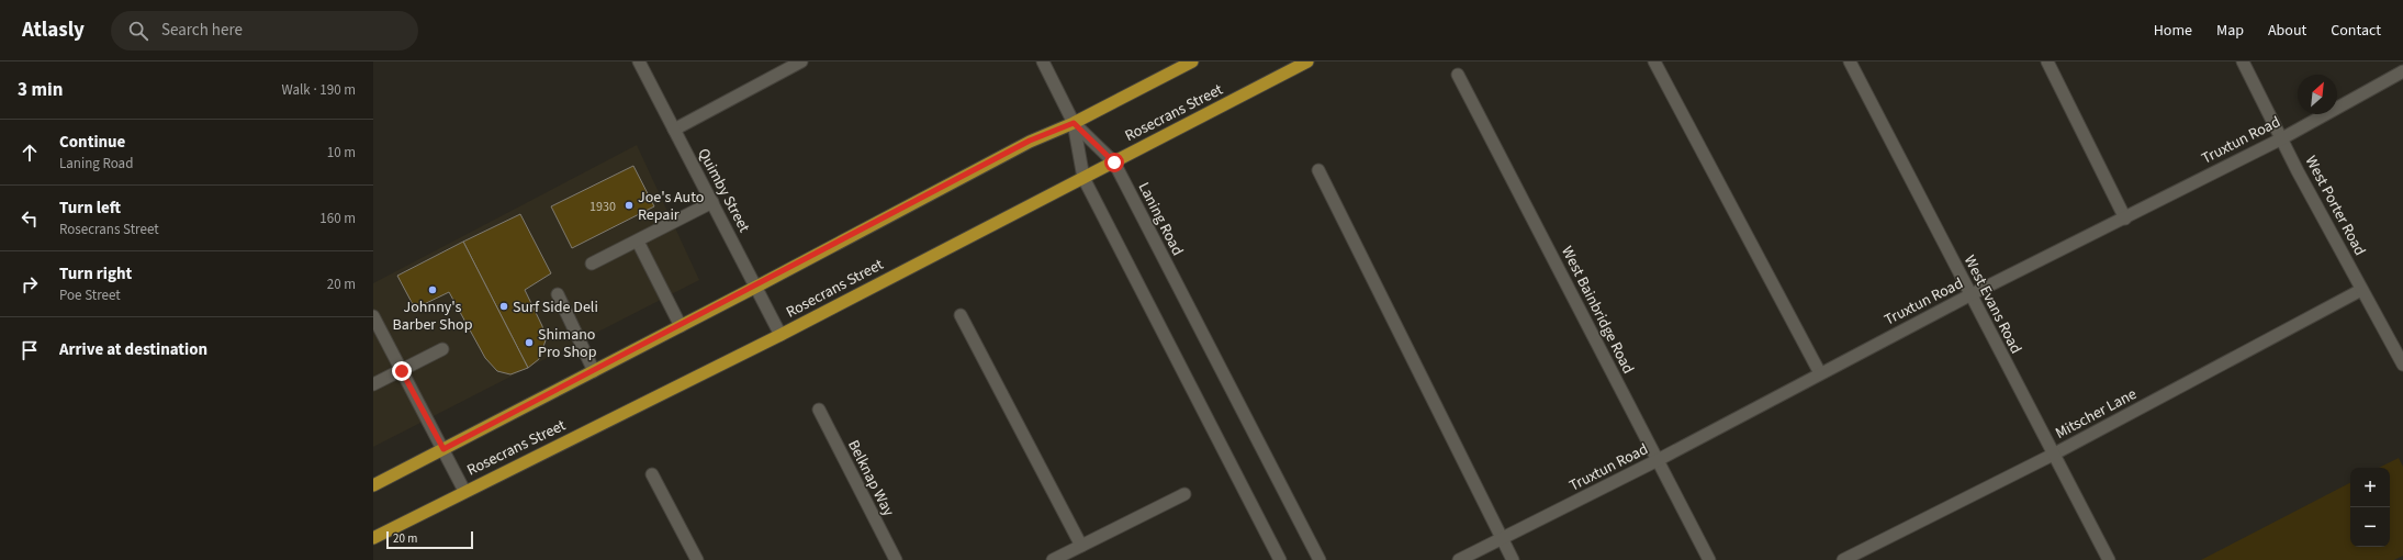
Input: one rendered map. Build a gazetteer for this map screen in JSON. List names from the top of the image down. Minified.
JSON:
{"streets":{"main road":["Rosecrans Street"],"street":["Truxtun Road","Quimby Street","West Porter Road","Laning Road","West Evans Road","West Bainbridge Road","Mitscher Lane","Belknap Way"]},"crossings":[["Rosecrans Street","Quimby Street"],["Rosecrans Street","Laning Road"],["Truxtun Road","West Porter Road"],["Truxtun Road","West Evans Road"],["Truxtun Road","West Bainbridge Road"],["West Porter Road","Mitscher Lane"],["West Evans Road","Mitscher Lane"]],"places":["Joe's Auto Repair","Johnny's Barber Shop","Surf Side Deli","Shimano Pro Shop"],"house_numbers":["1930"],"scale_bar":"20 m","north":"top right","page":{"header":"Atlasly","search":"Search here","nav":["Home","Map","About","Contact"],"heading":["3 min","Walk · 190 m"],"list":[["Continue","Laning Road","10 m"],["Turn left","Rosecrans Street","160 m"],["Turn right","Poe Street","20 m"],"Arrive at destination"],"map_buttons":["+","−"],"scale":"20 m"}}
